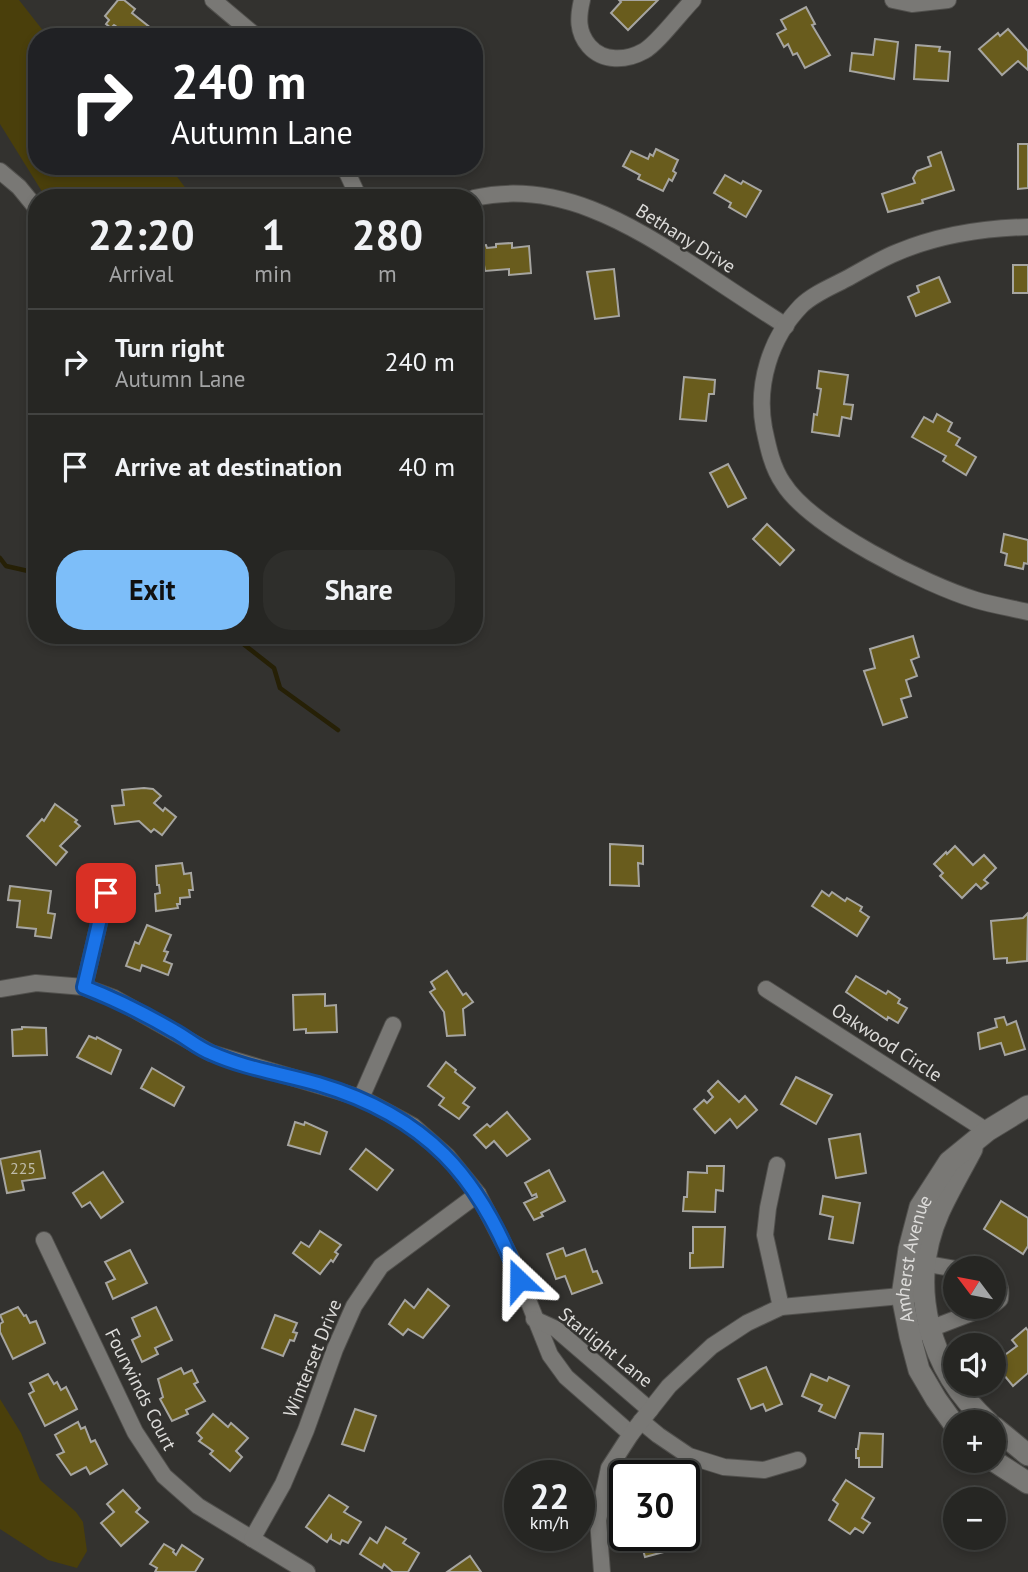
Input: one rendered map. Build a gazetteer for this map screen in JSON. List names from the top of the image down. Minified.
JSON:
{"streets":{"street":["Bethany Drive","Oakwood Circle","Amherst Avenue","Starlight Lane","Winterset Drive","Fourwinds Court"]},"crossings":[["Oakwood Circle","Amherst Avenue"],["Starlight Lane","Winterset Drive"],["Winterset Drive","Fourwinds Court"]],"house_numbers":["225"],"north":"top left","page":{"turn":["240 m","Autumn Lane"],"eta":["22:20","Arrival","1","min","280","m"],"list":[{"name":"Turn right","note":"Autumn Lane","value":"240 m"},{"name":"Arrive at destination","value":"40 m"}],"buttons":["Exit","Share"],"map_buttons":["+","−"],"speed":"22 km/h","limit":"30"}}
